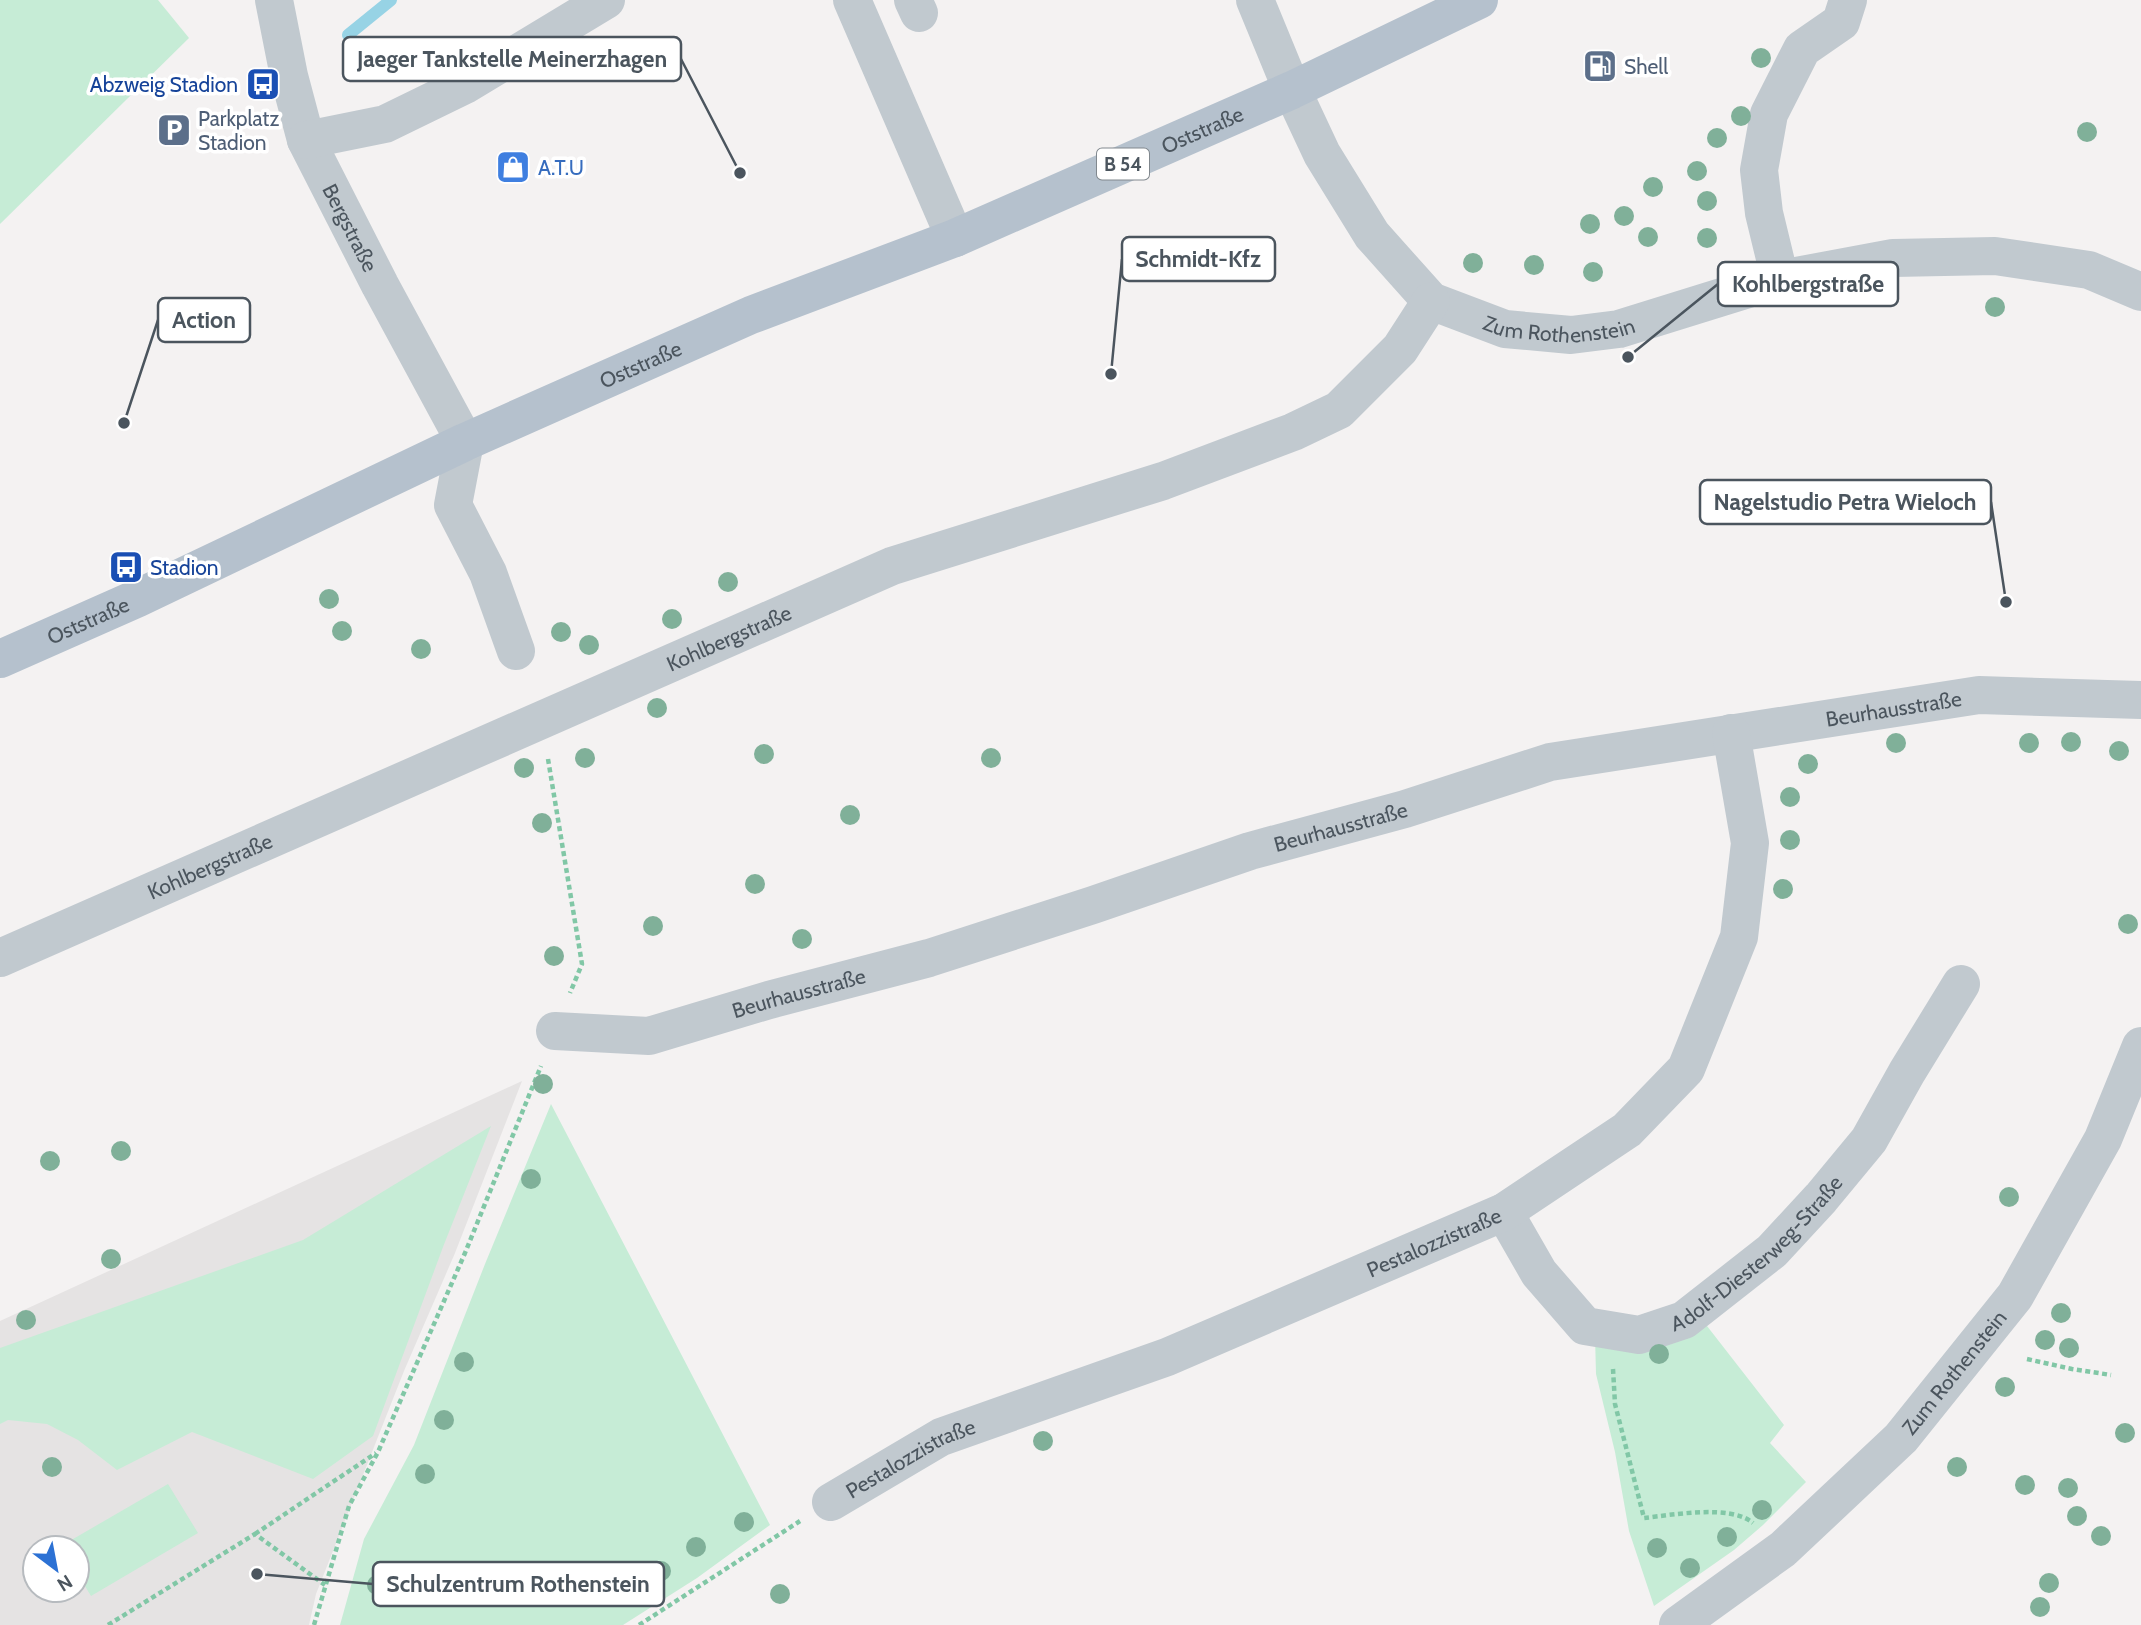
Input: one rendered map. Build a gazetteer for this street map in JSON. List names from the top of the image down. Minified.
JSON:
{"streets":{"main road":["Oststraße","B 54"],"street":["Bergstraße","Zum Rothenstein","Kohlbergstraße","Beurhausstraße","Pestalozzistraße","Adolf-Diesterweg-Straße"]},"crossings":[["Oststraße","Bergstraße"],["Oststraße","Zum Rothenstein"],["Zum Rothenstein","Kohlbergstraße"],["Beurhausstraße","Pestalozzistraße"],["Pestalozzistraße","Adolf-Diesterweg-Straße"]],"places":{"fuel station":["Shell"],"bus stop":["Abzweig Stadion","Stadion"],"parking":["Parkplatz Stadion"],"shop":["A.T.U"],"other":["Jaeger Tankstelle Meinerzhagen","Kohlbergstraße","Schmidt-Kfz","Action","Nagelstudio Petra Wieloch","Schulzentrum Rothenstein"]},"north":"bottom right"}
